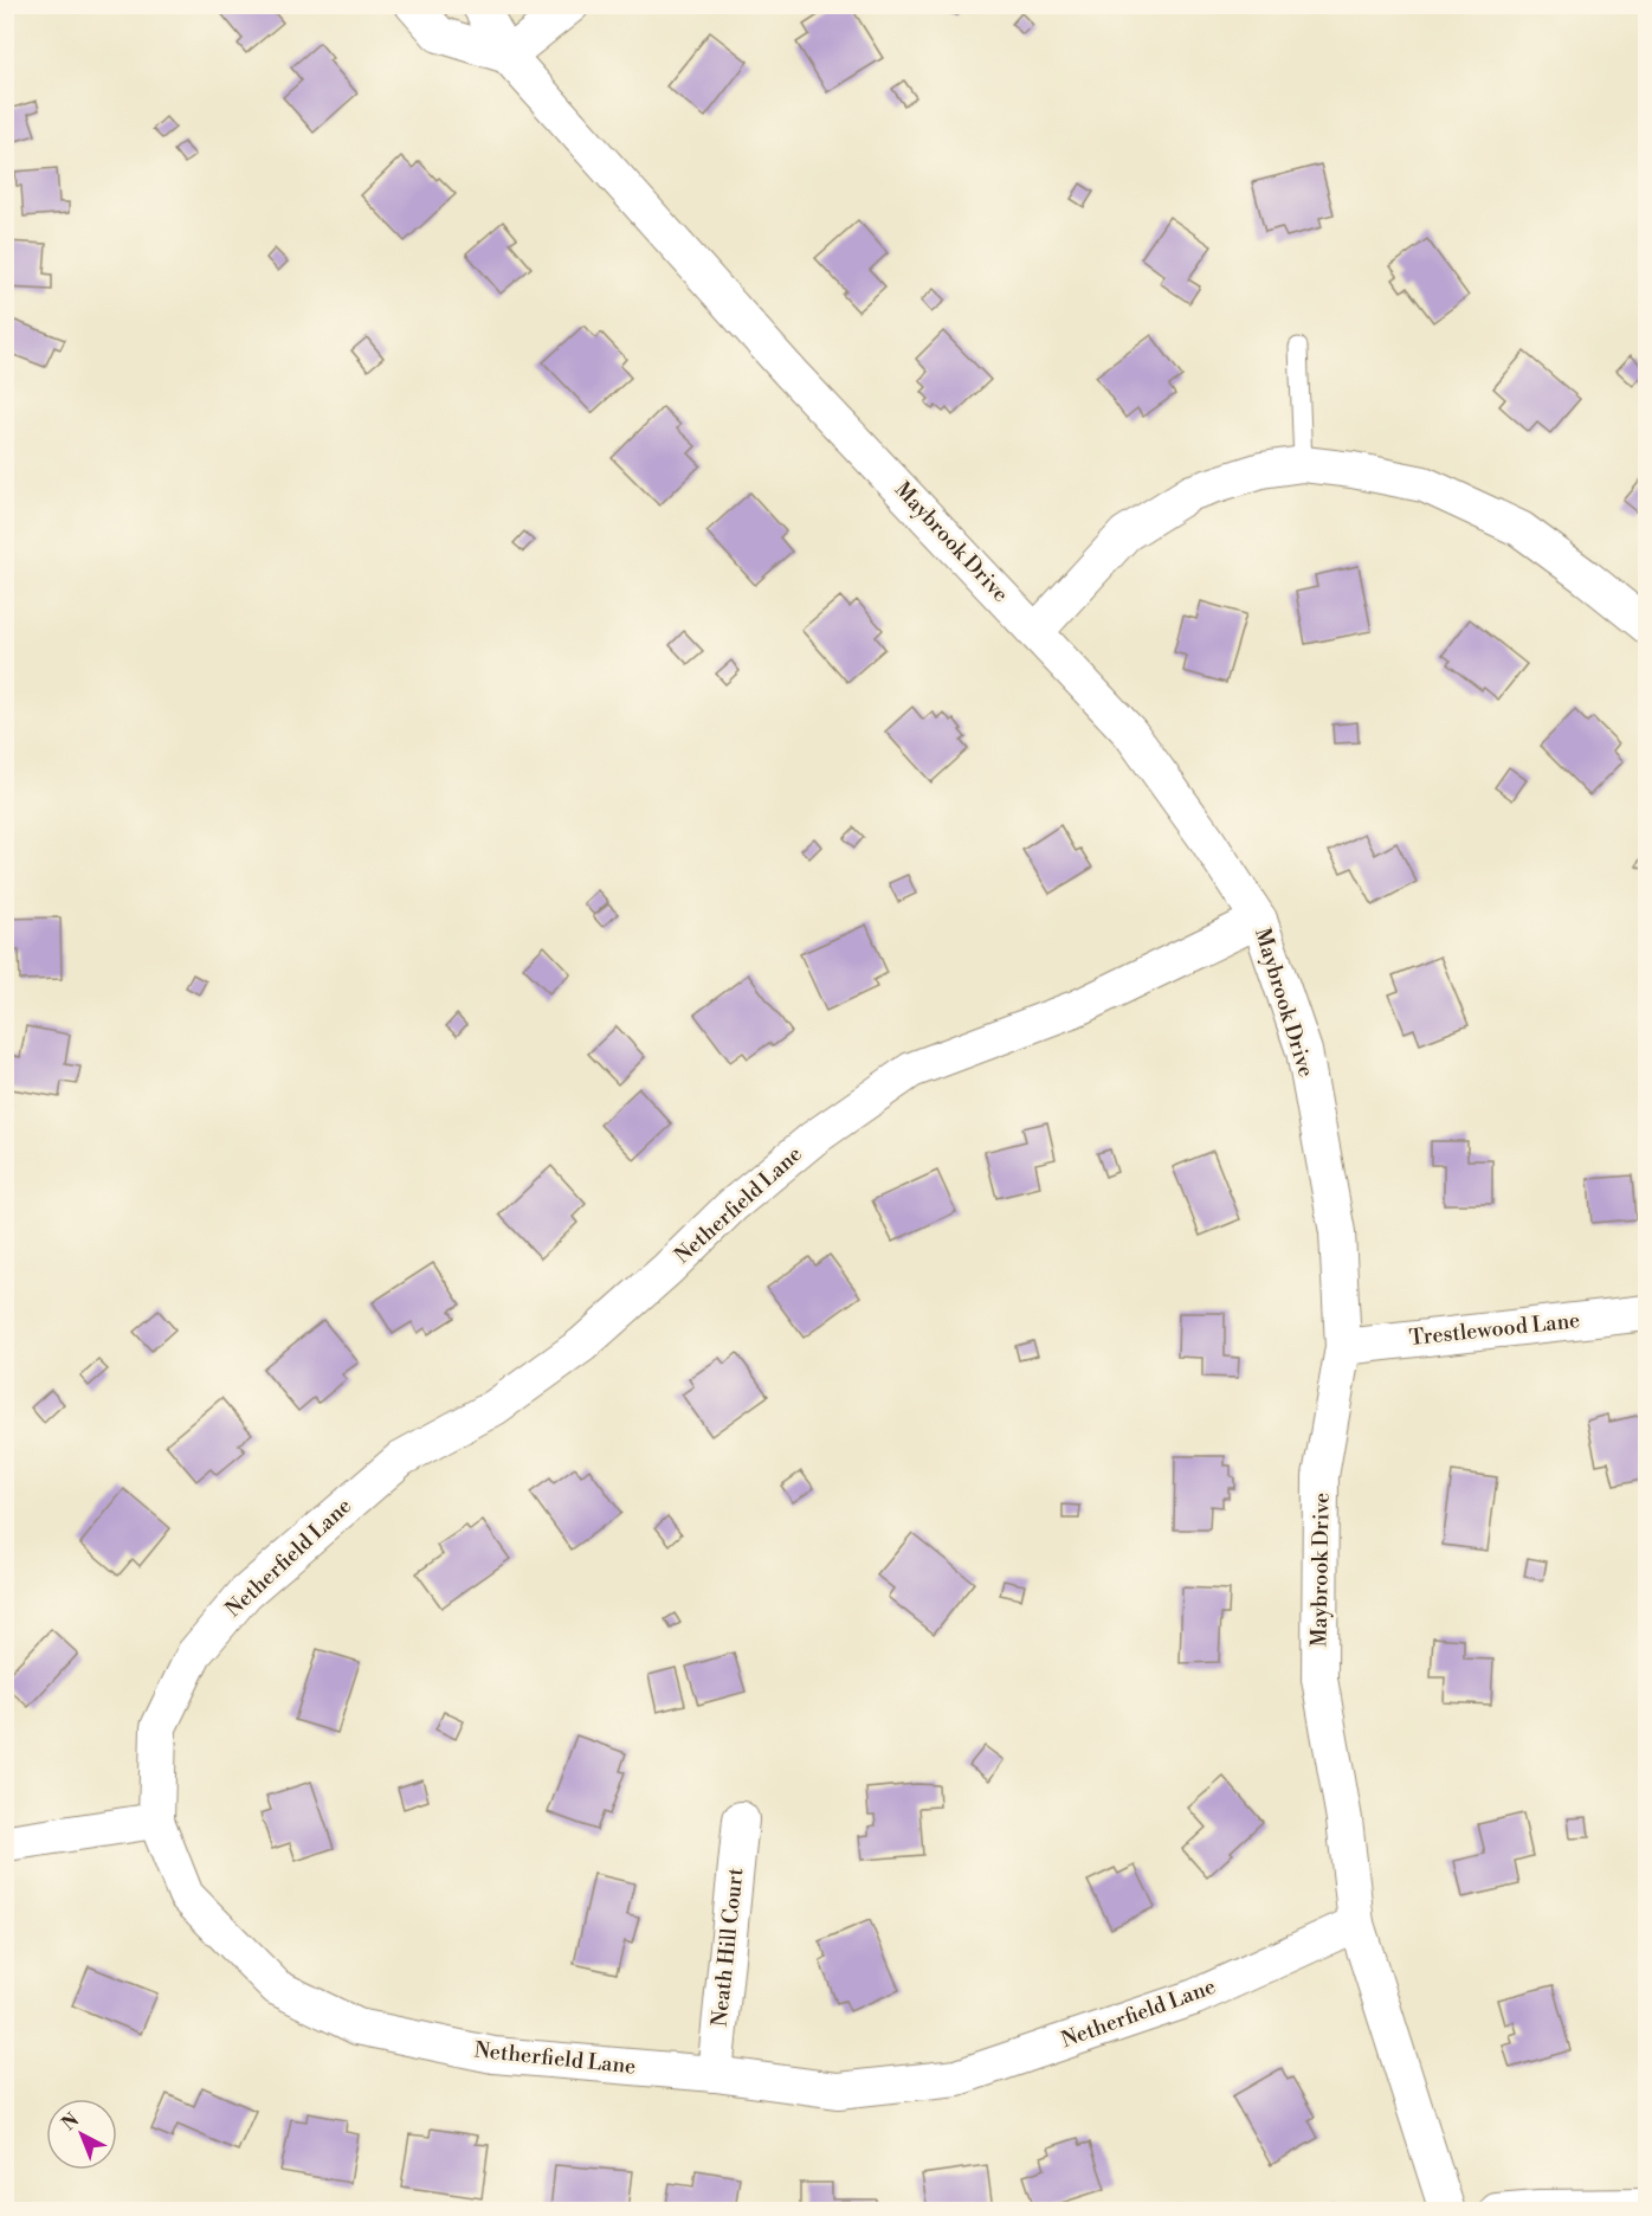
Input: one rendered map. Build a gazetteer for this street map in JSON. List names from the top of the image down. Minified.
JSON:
{"streets":{"street":["Maybrook Drive","Netherfield Lane","Trestlewood Lane","Neath Hill Court"]},"crossings":[["Maybrook Drive","Netherfield Lane"],["Maybrook Drive","Trestlewood Lane"],["Netherfield Lane","Neath Hill Court"]],"north":"top left"}
